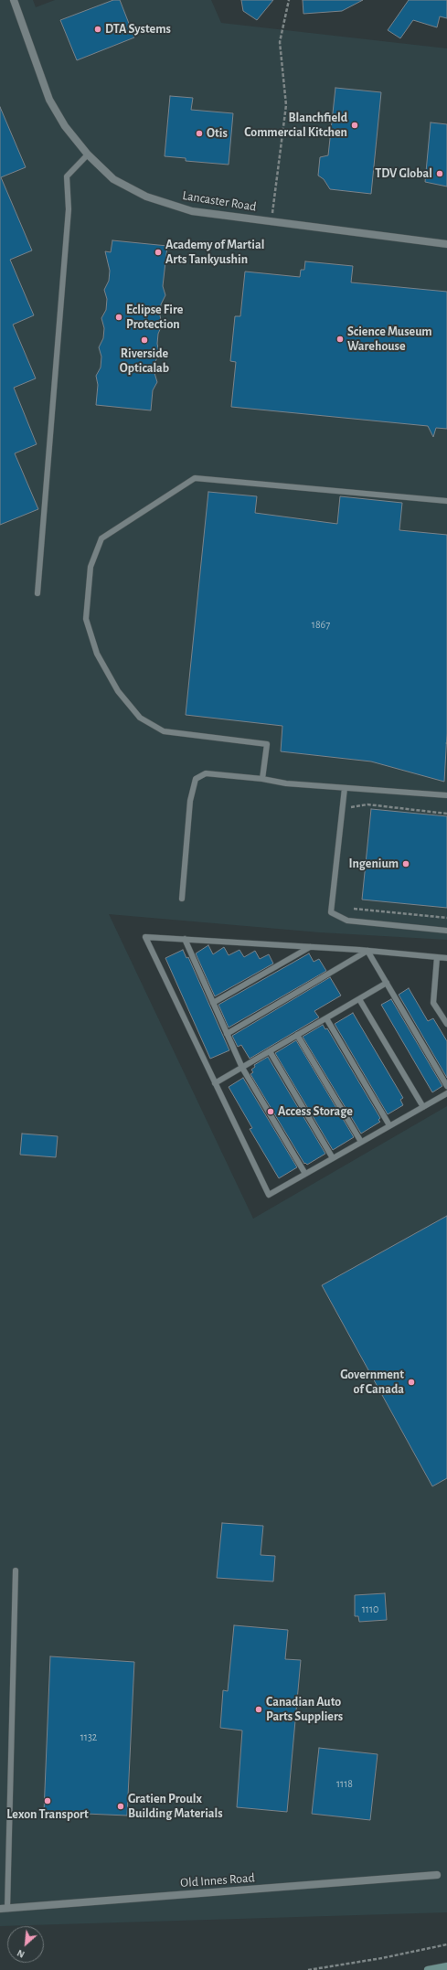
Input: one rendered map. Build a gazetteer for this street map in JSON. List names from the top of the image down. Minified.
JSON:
{"streets":{"street":["Lancaster Road","Old Innes Road"]},"places":["DTA Systems","Blanchfield Commercial Kitchen","Otis","TDV Global","Academy of Martial Arts Tankyushin","Eclipse Fire Protection","Science Museum Warehouse","Riverside Opticalab","Ingenium","Access Storage","Government of Canada","Canadian Auto Parts Suppliers","Lexon Transport","Gratien Proulx Building Materials"],"house_numbers":["1867","1110","1132","1118"],"north":"bottom left"}
